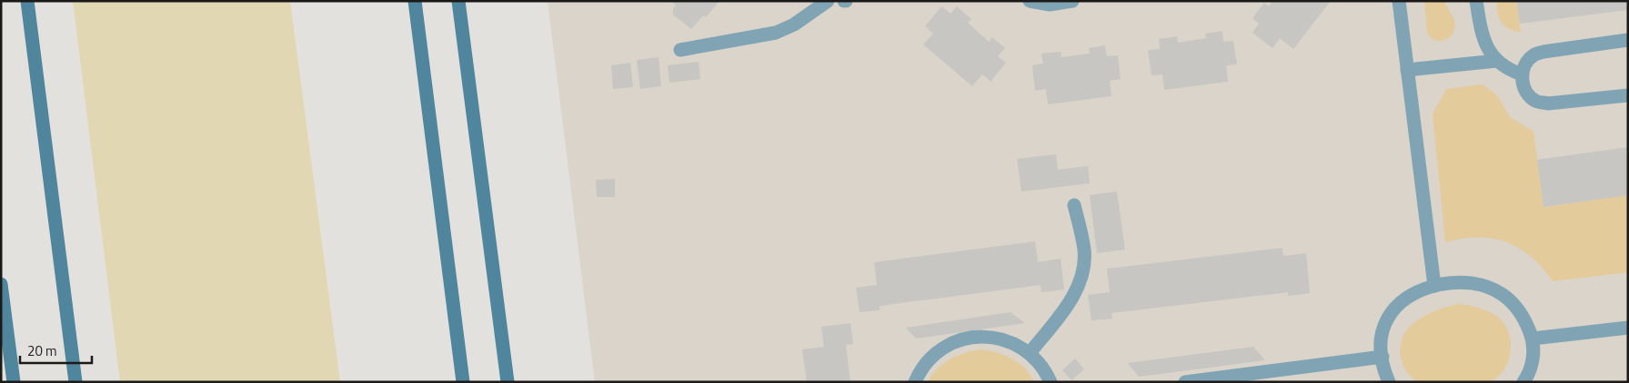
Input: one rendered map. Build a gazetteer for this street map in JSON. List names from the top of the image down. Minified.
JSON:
{"scale_bar":"20 m"}
